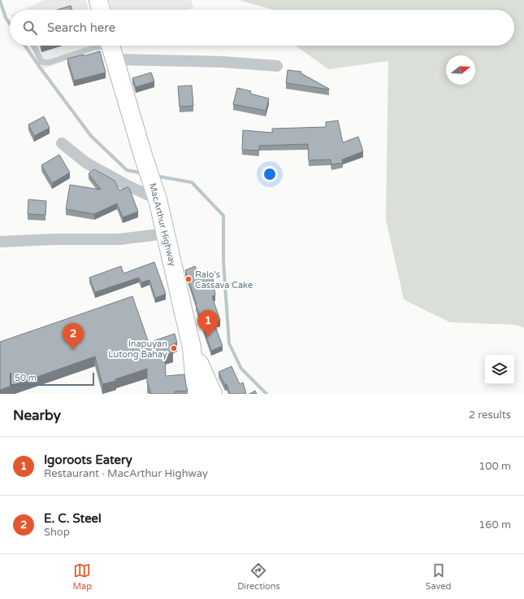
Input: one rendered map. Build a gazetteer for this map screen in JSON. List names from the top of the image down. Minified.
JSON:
{"streets":{"highway":["MacArthur Highway"]},"places":["Ralo's Cassava Cake","Inapuyan Lutong Bahay"],"scale_bar":"50 m","north":"right","page":{"search":"Search here","pins":["1","2"],"scale":"50 m","heading":["Nearby","2 results"],"list":[{"mark":"1","name":"Igoroots Eatery","note":"Restaurant · MacArthur Highway","value":"100 m"},{"mark":"2","name":"E. C. Steel","note":"Shop","value":"160 m"}],"nav":["Map","Directions","Saved"]}}
